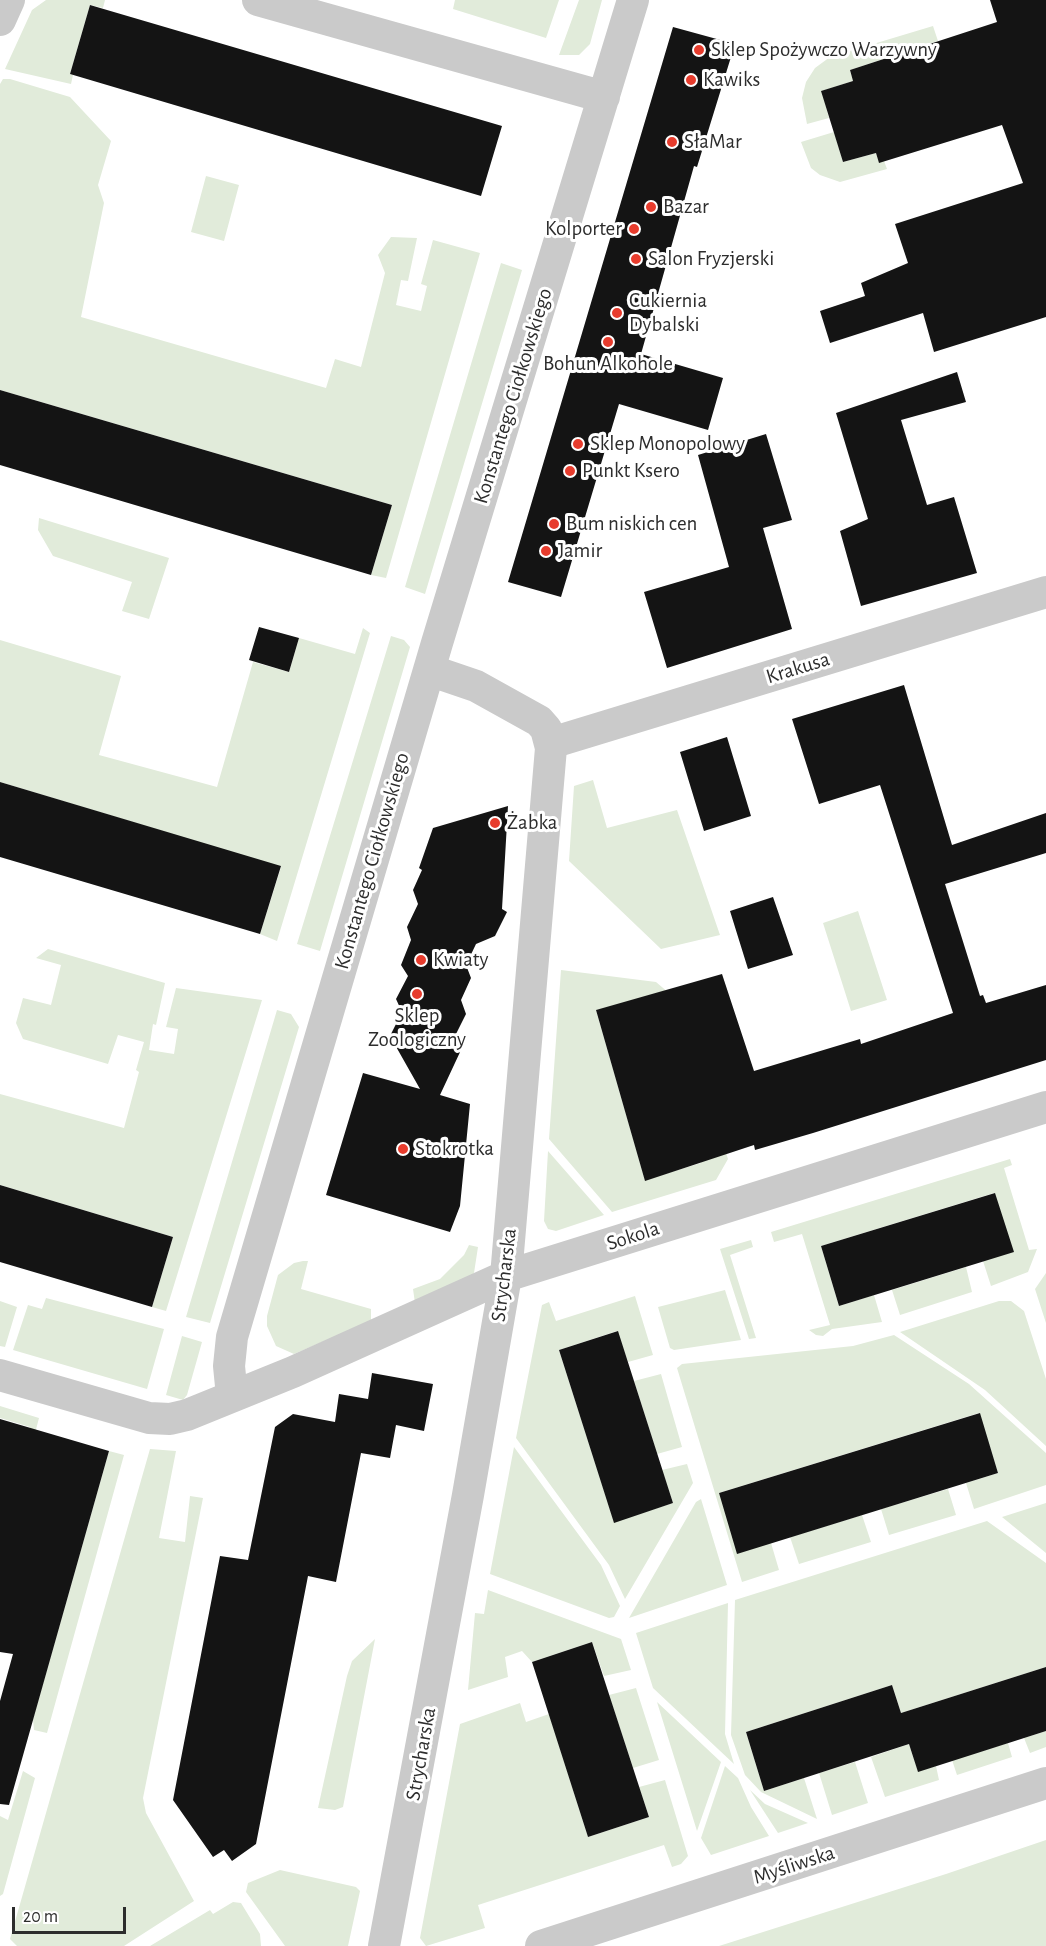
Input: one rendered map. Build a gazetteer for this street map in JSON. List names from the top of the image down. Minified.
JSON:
{"streets":{"street":["Konstantego Ciołkowskiego","Krakusa","Sokola","Strycharska","Myśliwska"]},"crossings":[["Konstantego Ciołkowskiego","Sokola"],["Krakusa","Strycharska"],["Sokola","Strycharska"]],"places":["Sklep Spożywczo Warzywny","Kawiks","SłaMar","Bazar","Kolporter","Salon Fryzjerski","Cukiernia Dybalski","Bohun Alkohole","Sklep Monopolowy","Punkt Ksero","Bum niskich cen","Jamir","Żabka","Kwiaty","Sklep Zoologiczny","Stokrotka"],"scale_bar":"20 m"}
